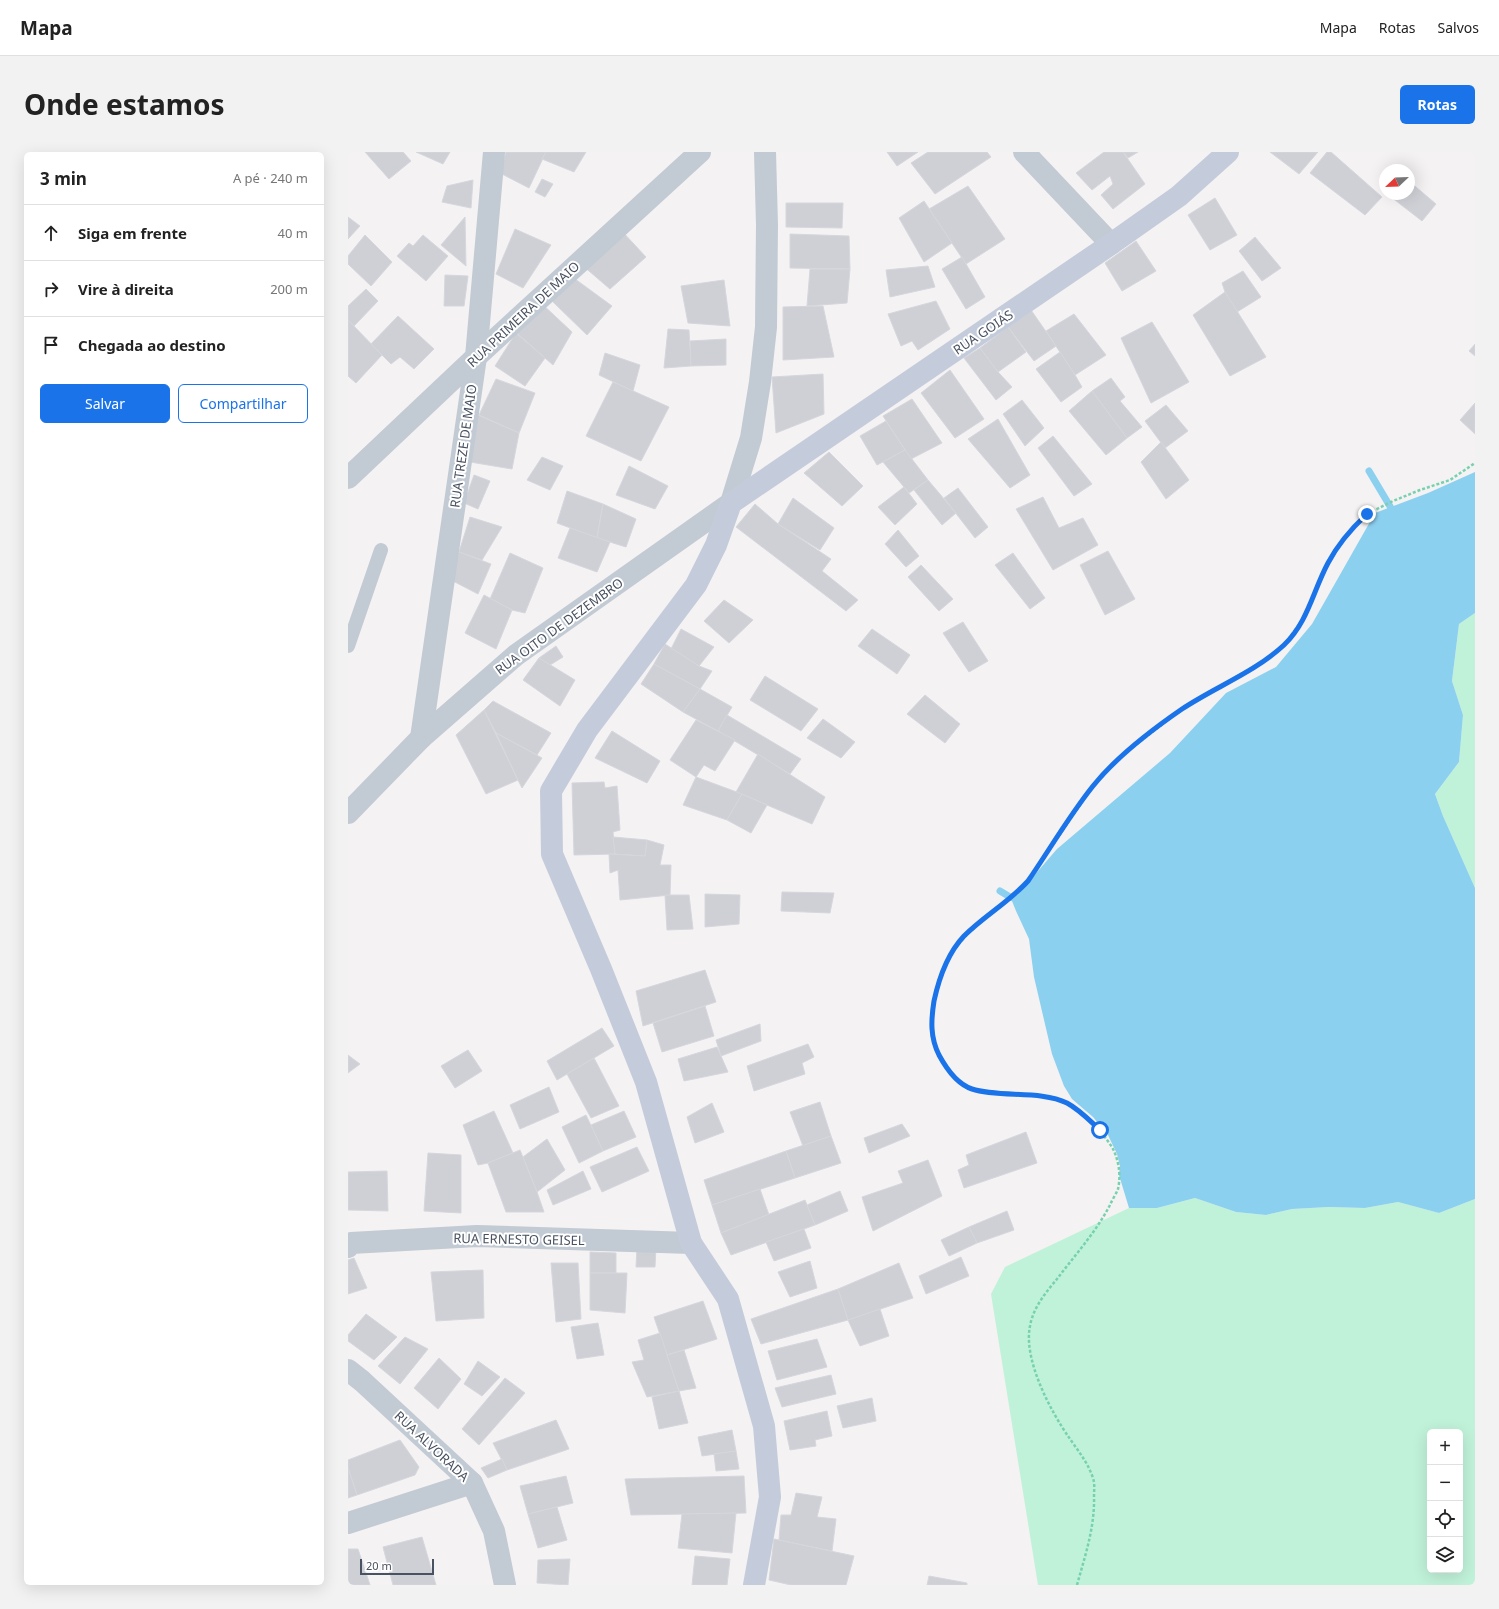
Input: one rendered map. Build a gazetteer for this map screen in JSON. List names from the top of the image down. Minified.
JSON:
{"streets":{"street":["RUA PRIMEIRA DE MAIO","RUA GOIÁS","RUA TREZE DE MAIO","RUA OITO DE DEZEMBRO","RUA ERNESTO GEISEL","RUA ALVORADA"]},"crossings":[["RUA PRIMEIRA DE MAIO","RUA TREZE DE MAIO"],["RUA GOIÁS","RUA OITO DE DEZEMBRO"],["RUA TREZE DE MAIO","RUA OITO DE DEZEMBRO"]],"scale_bar":"20 m","north":"bottom left","page":{"header":"Mapa","nav":["Mapa","Rotas","Salvos"],"title":"Onde estamos","buttons":["Rotas",["Salvar","Compartilhar"]],"heading":["3 min","A pé · 240 m"],"list":[["Siga em frente","40 m"],["Vire à direita","200 m"],"Chegada ao destino"],"map_buttons":["+","−"],"scale":"20 m"}}
